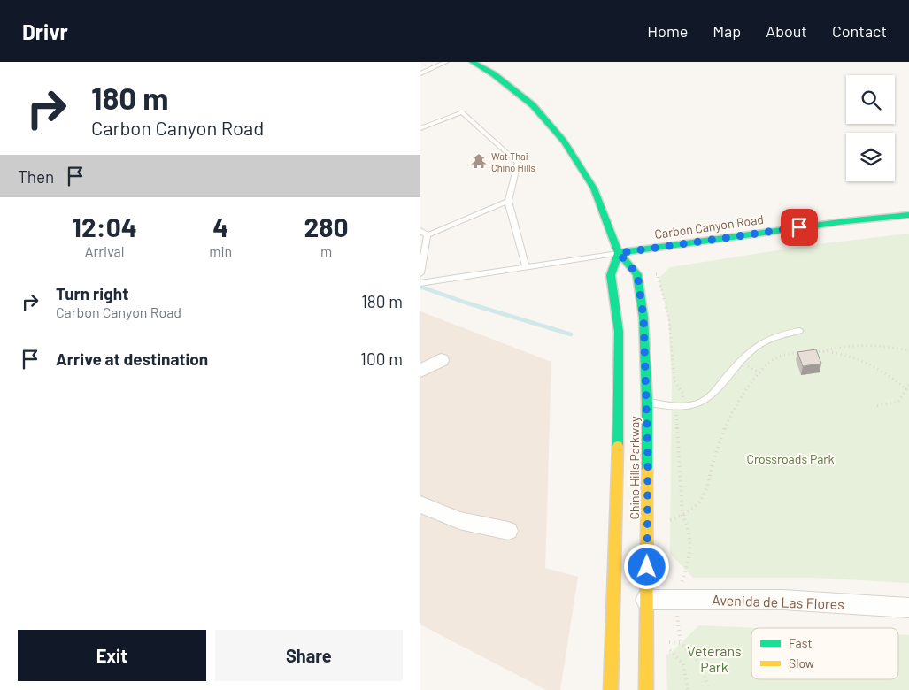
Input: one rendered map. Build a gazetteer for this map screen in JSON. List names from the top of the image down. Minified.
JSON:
{"streets":{"main road":["Carbon Canyon Road","Chino Hills Parkway"],"street":["Avenida de Las Flores"]},"crossings":[["Carbon Canyon Road","Chino Hills Parkway"],["Chino Hills Parkway","Avenida de Las Flores"]],"parks":["Crossroads Park","Veterans Park"],"places":{"temple":["Wat Thai Chino Hills"]},"legend":["Fast","Slow"],"page":{"header":"Drivr","nav":["Home","Map","About","Contact"],"turn":["180 m","Carbon Canyon Road"],"then":"Then","eta":["12:04","Arrival","4","min","280","m"],"list":[{"name":"Turn right","note":"Carbon Canyon Road","value":"180 m"},{"name":"Arrive at destination","value":"100 m"}],"buttons":["Exit","Share"]}}
